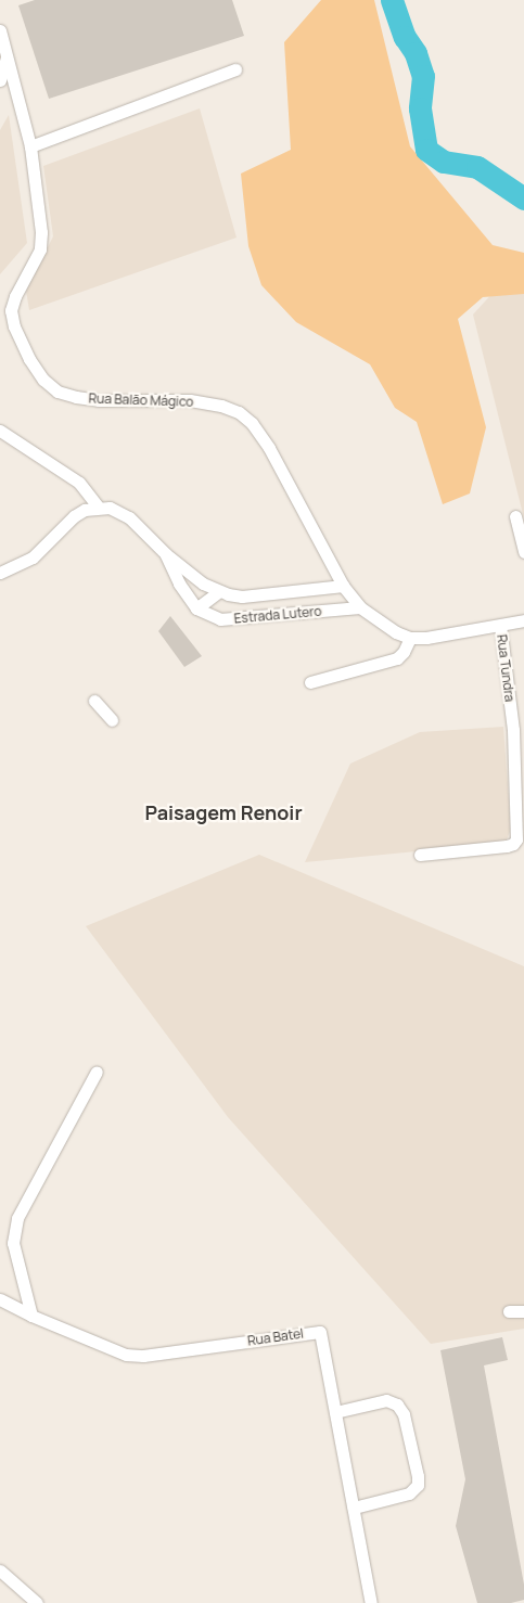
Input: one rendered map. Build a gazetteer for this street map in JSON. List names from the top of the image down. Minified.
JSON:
{"streets":{"street":["Rua Balão Mágico","Estrada Lutero","Rua Tundra","Rua Batel"]},"crossings":[["Rua Balão Mágico","Estrada Lutero"]],"districts":["Paisagem Renoir"]}
